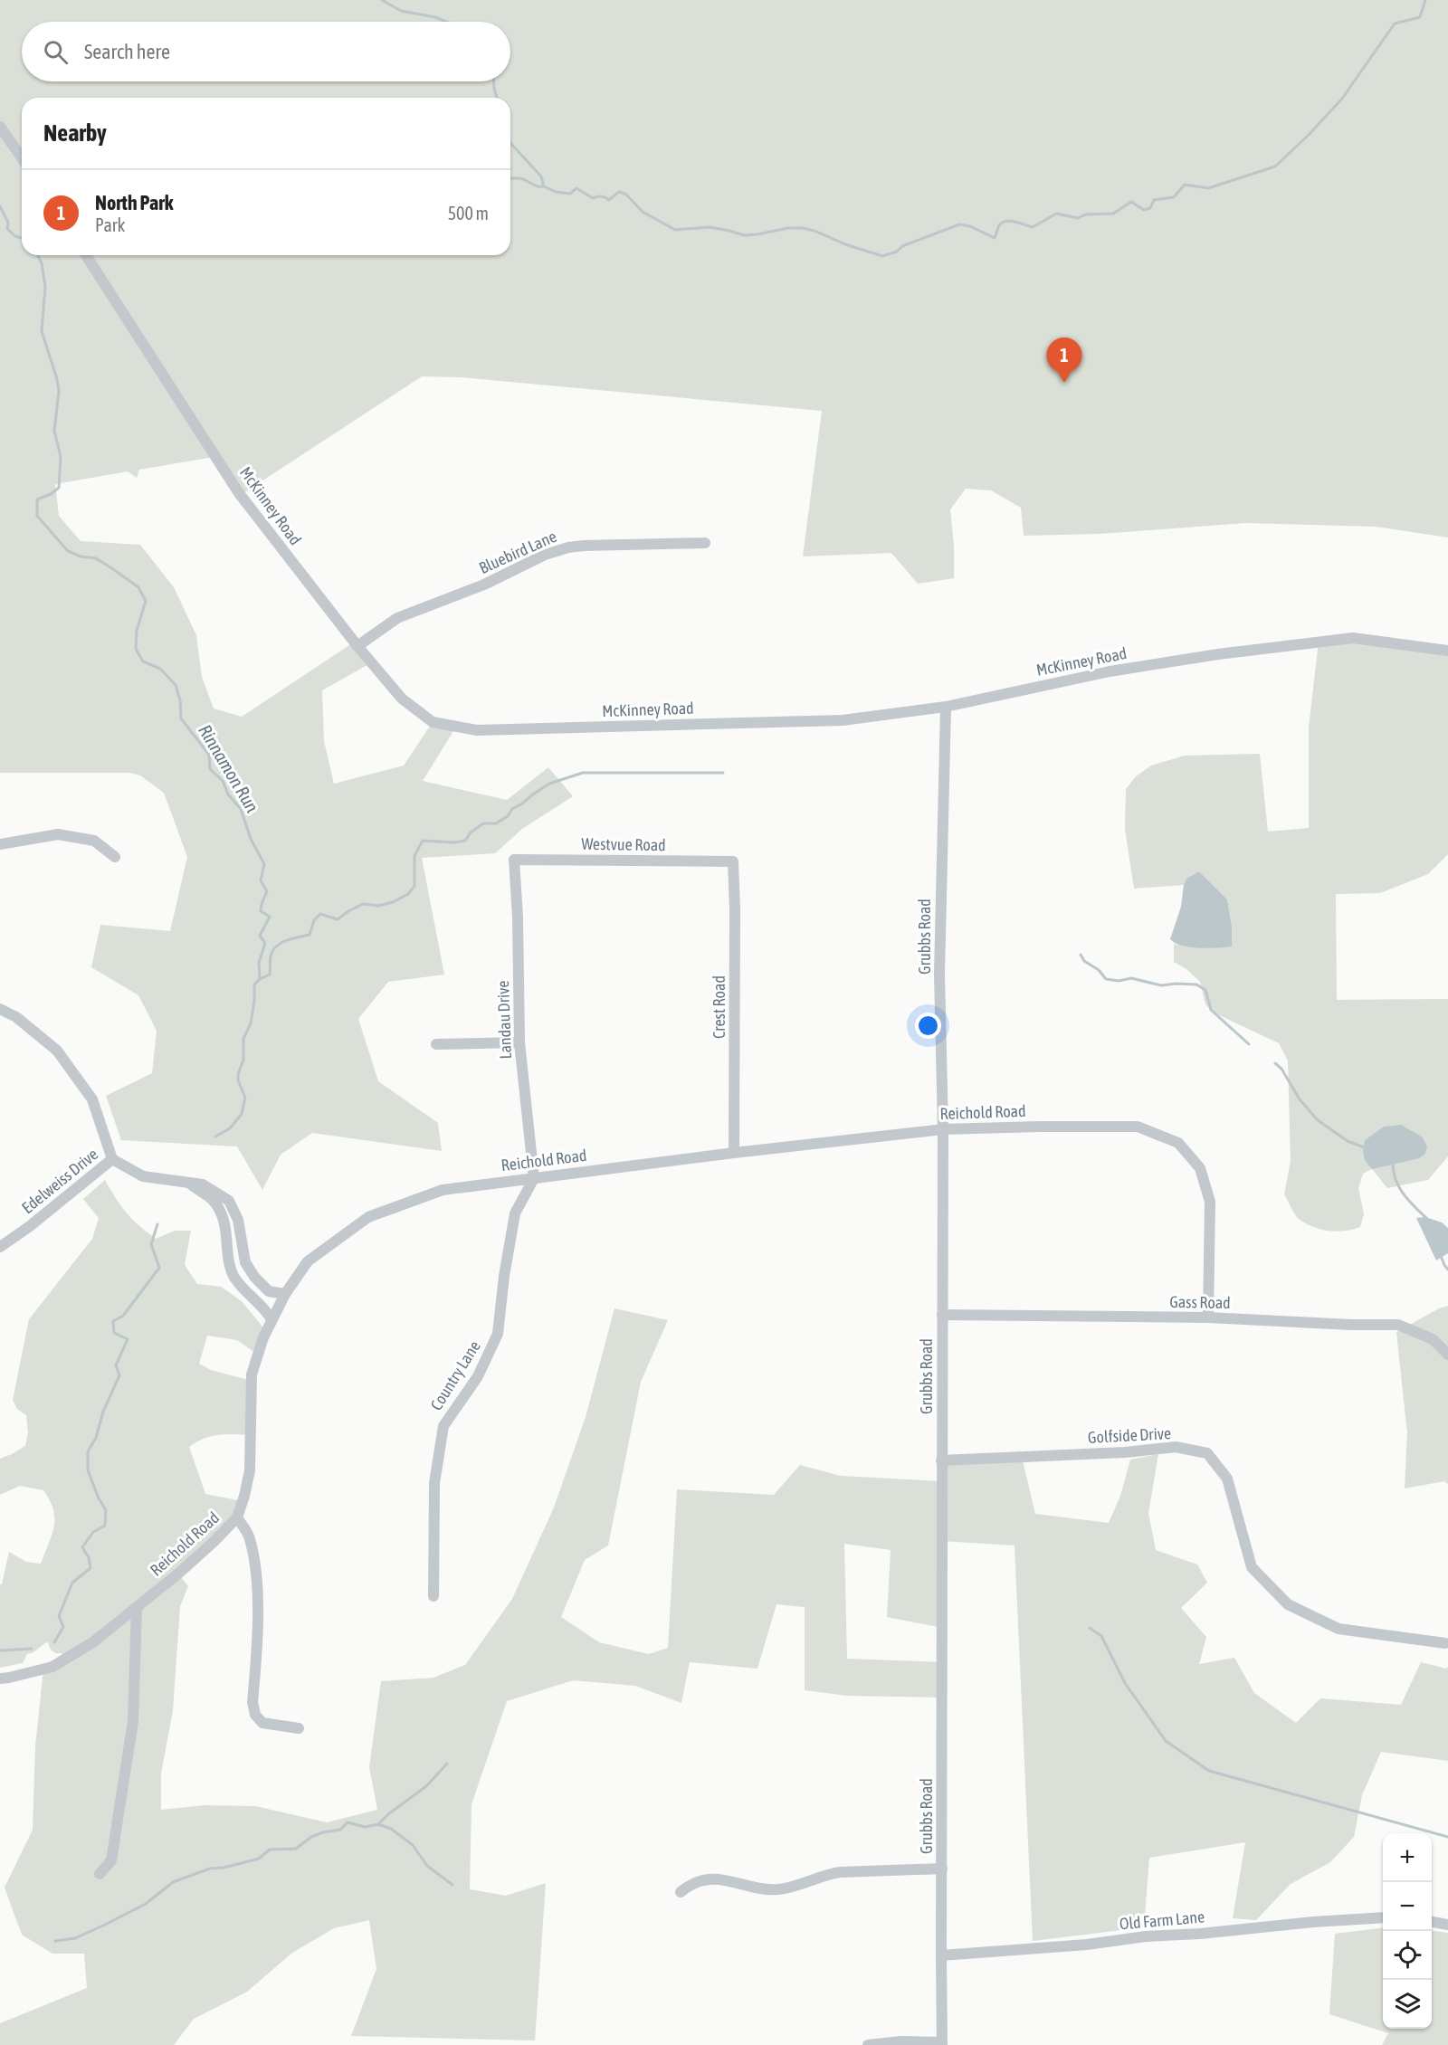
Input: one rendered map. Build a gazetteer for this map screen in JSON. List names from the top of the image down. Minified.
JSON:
{"streets":{"street":["McKinney Road","Bluebird Lane","Westvue Road","Grubbs Road","Crest Road","Landau Drive","Reichold Road","Edelweiss Drive","Gass Road","Country Lane","Golfside Drive","Old Farm Lane"]},"crossings":[["McKinney Road","Bluebird Lane"],["McKinney Road","Grubbs Road"],["Westvue Road","Crest Road"],["Westvue Road","Landau Drive"],["Grubbs Road","Reichold Road"],["Grubbs Road","Gass Road"],["Grubbs Road","Golfside Drive"],["Grubbs Road","Old Farm Lane"],["Crest Road","Reichold Road"],["Landau Drive","Reichold Road"],["Landau Drive","Country Lane"],["Reichold Road","Gass Road"],["Reichold Road","Country Lane"]],"water":["Rinnamon Run"],"page":{"search":"Search here","heading":"Nearby","list":[{"mark":"1","name":"North Park","note":"Park","value":"500 m"}],"pins":"1","map_buttons":["+","−"]}}
